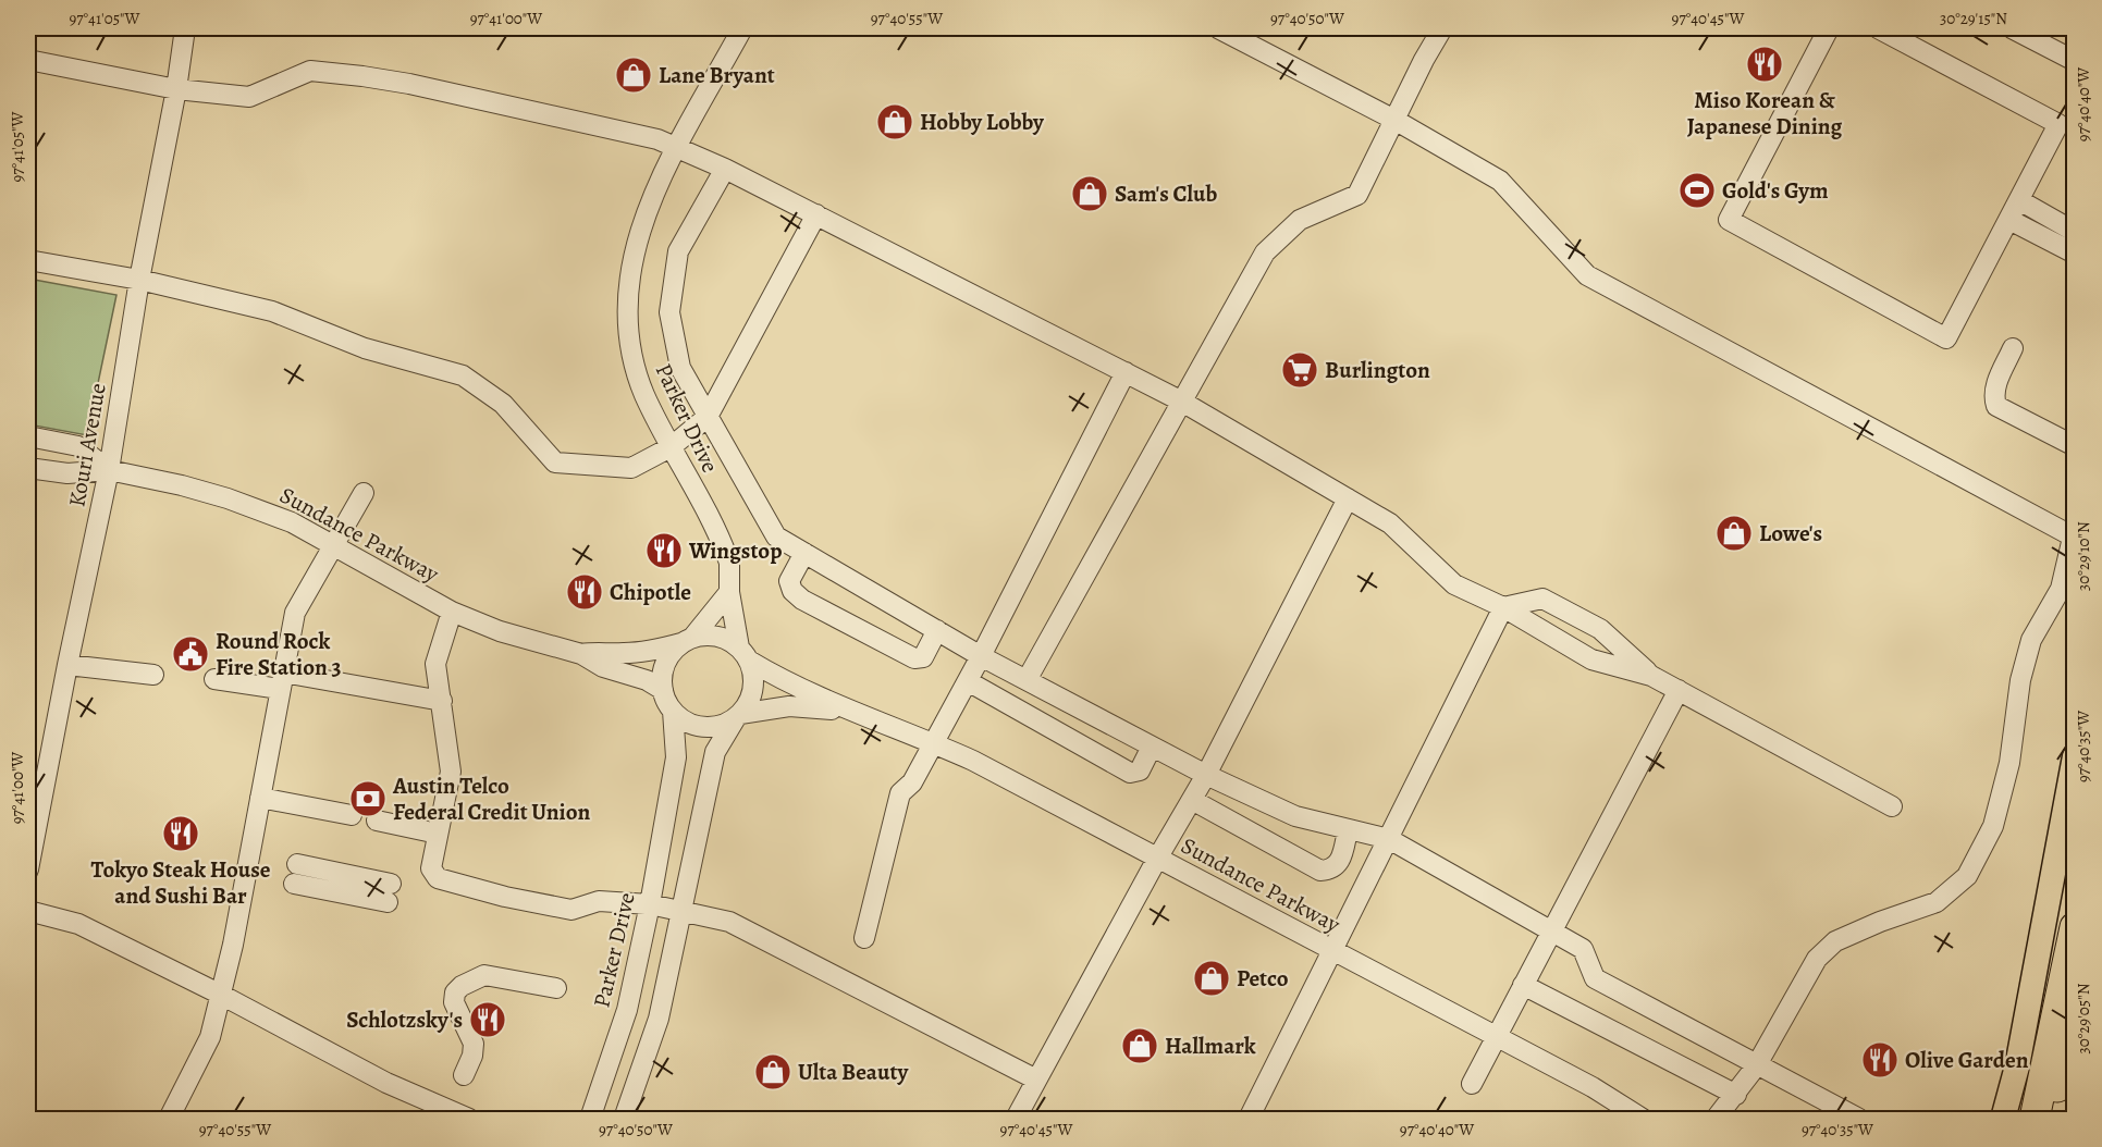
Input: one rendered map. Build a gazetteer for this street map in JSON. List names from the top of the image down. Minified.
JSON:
{"streets":{"street":["Parker Drive","Kouri Avenue","Sundance Parkway"]},"crossings":[["Parker Drive","Sundance Parkway"],["Kouri Avenue","Sundance Parkway"]],"places":{"restaurant":["Miso Korean & Japanese Dining","Wingstop","Chipotle","Tokyo Steak House and Sushi Bar","Schlotzsky's","Olive Garden"],"shop":["Lane Bryant","Hobby Lobby","Sam's Club","Lowe's","Petco","Hallmark","Ulta Beauty"],"sports":["Gold's Gym"],"supermarket":["Burlington"],"public building":["Round Rock Fire Station 3"],"bank":["Austin Telco Federal Credit Union"]},"coordinates":["97°41'05\"W","97°41'00\"W","97°40'55\"W","97°40'50\"W","97°40'45\"W","30°29'15\"N","97°40'40\"W","30°29'10\"N","97°40'35\"W","30°29'05\"N"]}
